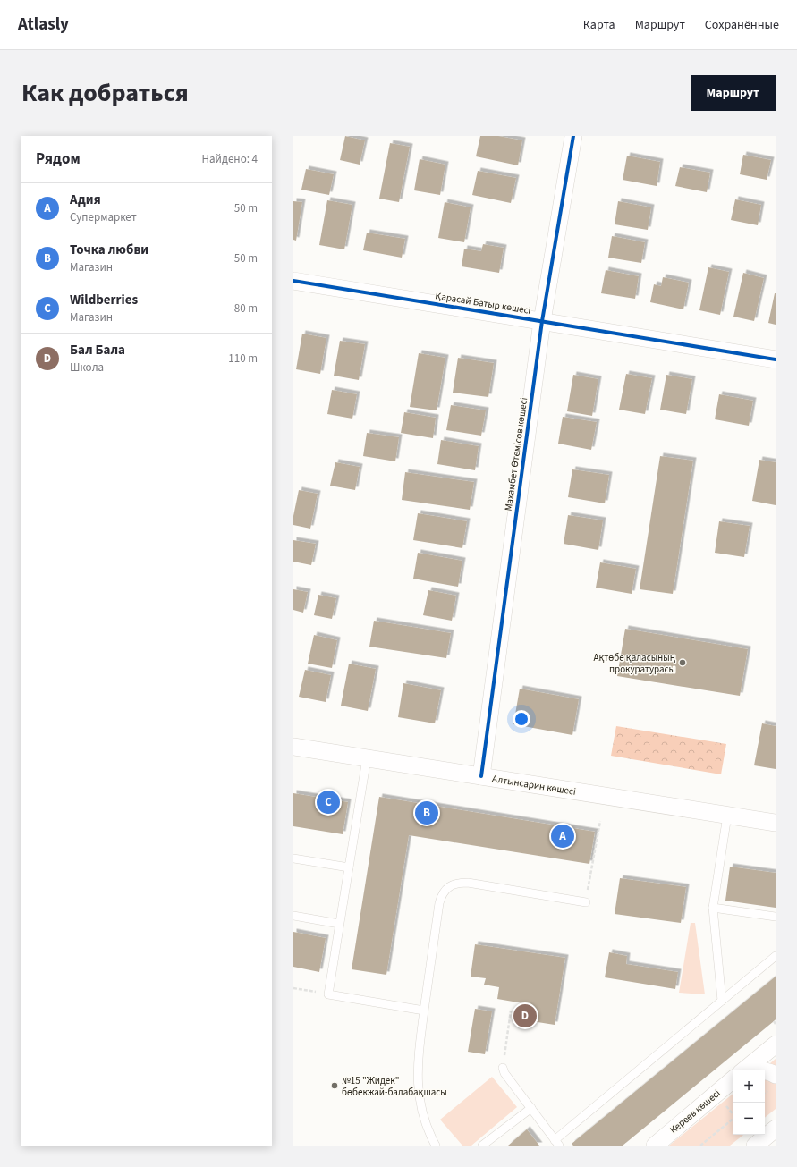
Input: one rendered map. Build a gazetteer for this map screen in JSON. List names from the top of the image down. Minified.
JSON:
{"streets":{"street":["Қарасай Батыр көшесі","Махамбет Өтемісов көшесі","Алтынсарин көшесі","Кереев көшесі"]},"crossings":[["Қарасай Батыр көшесі","Махамбет Өтемісов көшесі"],["Махамбет Өтемісов көшесі","Алтынсарин көшесі"]],"places":["Ақтөбе қаласының прокуратурасы","№15 \"Жидек\" бөбекжай-балабақшасы"],"page":{"header":"Atlasly","nav":["Карта","Маршрут","Сохранённые"],"title":"Как добраться","buttons":"Маршрут","heading":["Рядом","Найдено: 4"],"list":[{"mark":"A","name":"Адия","note":"Супермаркет","value":"50 m"},{"mark":"B","name":"Точка любви","note":"Магазин","value":"50 m"},{"mark":"C","name":"Wildberries","note":"Магазин","value":"80 m"},{"mark":"D","name":"Бал Бала","note":"Школа","value":"110 m"}],"pins":["C","B","A","D"],"map_buttons":["+","−"]}}
